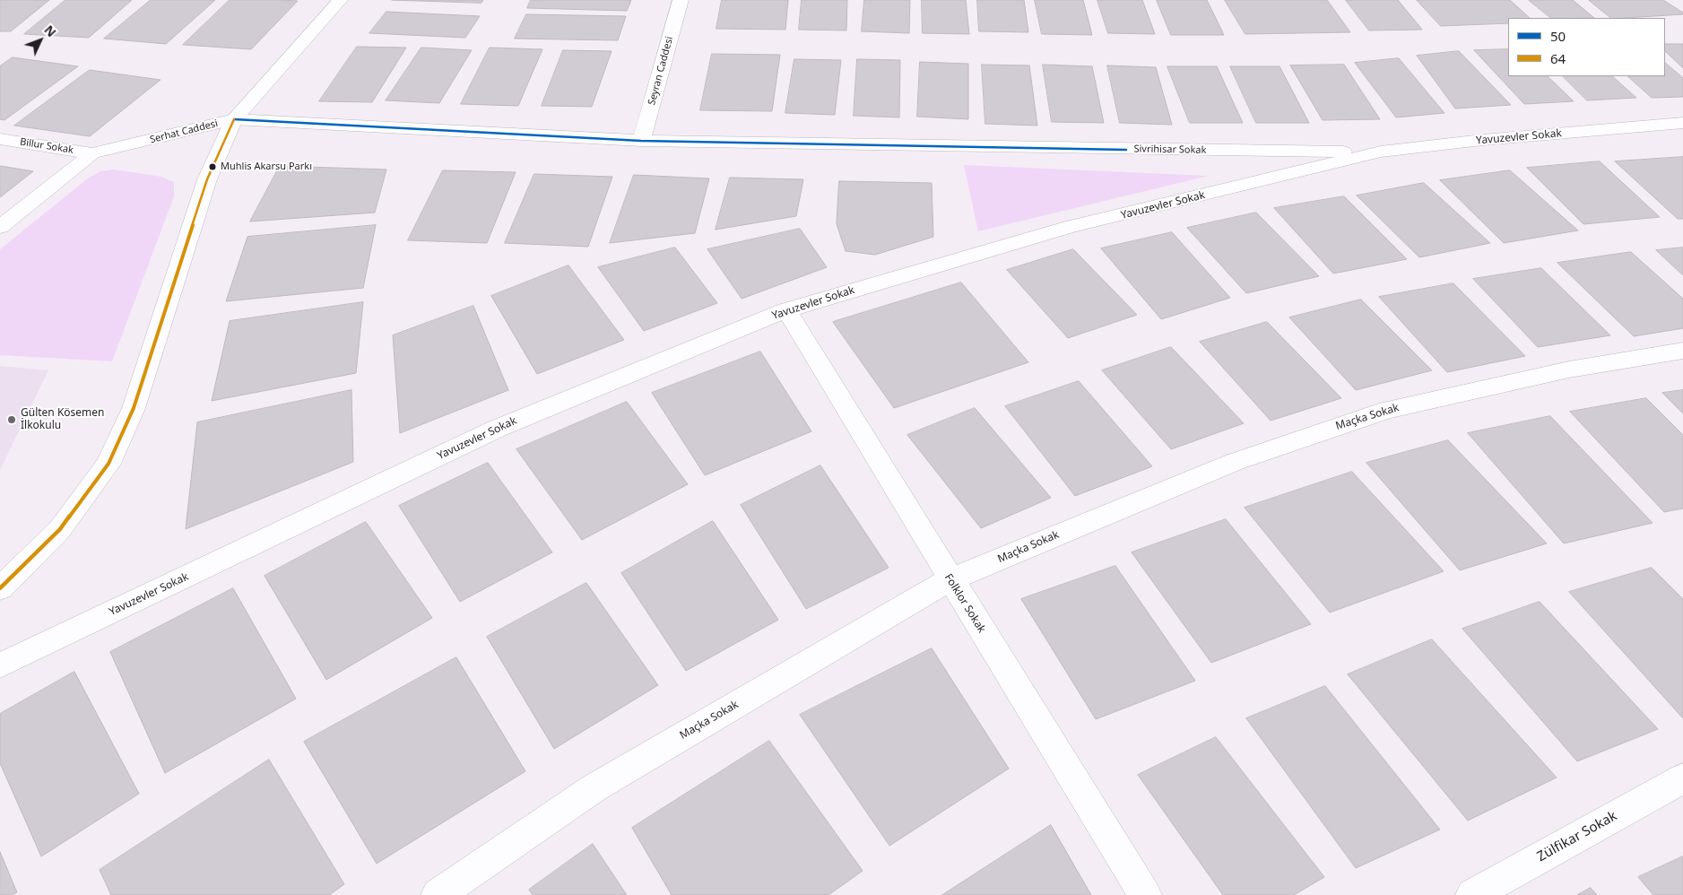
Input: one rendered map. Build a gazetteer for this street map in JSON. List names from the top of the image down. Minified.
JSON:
{"streets":{"street":["Seyran Caddesi","Serhat Caddesi","Yavuzevler Sokak","Billur Sokak","Sivrihisar Sokak","Maçka Sokak","Folklor Sokak","Zülfikar Sokak"]},"crossings":[["Seyran Caddesi","Sivrihisar Sokak"],["Serhat Caddesi","Billur Sokak"],["Serhat Caddesi","Sivrihisar Sokak"],["Yavuzevler Sokak","Sivrihisar Sokak"],["Yavuzevler Sokak","Folklor Sokak"],["Maçka Sokak","Folklor Sokak"]],"places":["Muhlis Akarsu Parkı","Gülten Kösemen İlkokulu"],"lines":["transit line 50","transit line 64"],"legend":["50","64"],"north":"top right"}
